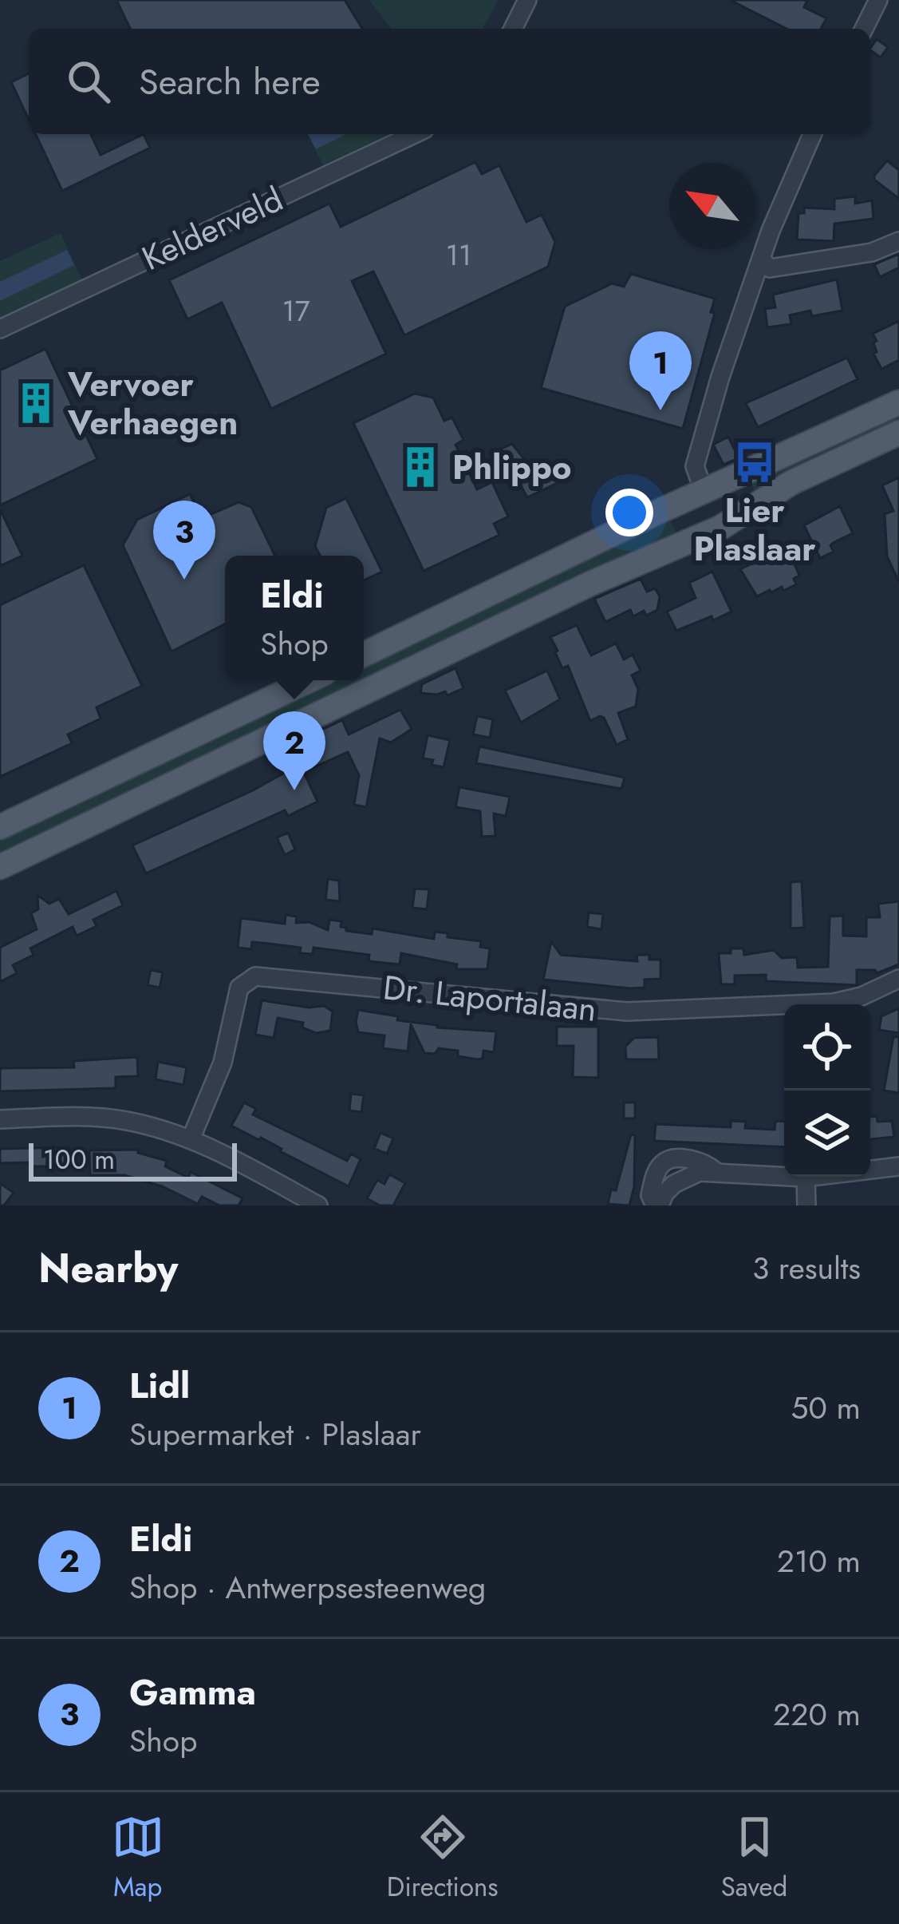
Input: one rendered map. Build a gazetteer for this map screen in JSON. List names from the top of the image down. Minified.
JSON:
{"streets":{"street":["Kelderveld","Dr. Laportalaan"]},"places":{"building":["Vervoer Verhaegen","Phlippo"],"bus stop":["Lier Plaslaar"]},"house_numbers":["11","17"],"scale_bar":"100 m","north":"top left","page":{"search":"Search here","pins":["1","3","2"],"popup":["Eldi","Shop"],"scale":"100 m","heading":["Nearby","3 results"],"list":[{"mark":"1","name":"Lidl","note":"Supermarket · Plaslaar","value":"50 m"},{"mark":"2","name":"Eldi","note":"Shop · Antwerpsesteenweg","value":"210 m"},{"mark":"3","name":"Gamma","note":"Shop","value":"220 m"}],"nav":["Map","Directions","Saved"]}}
